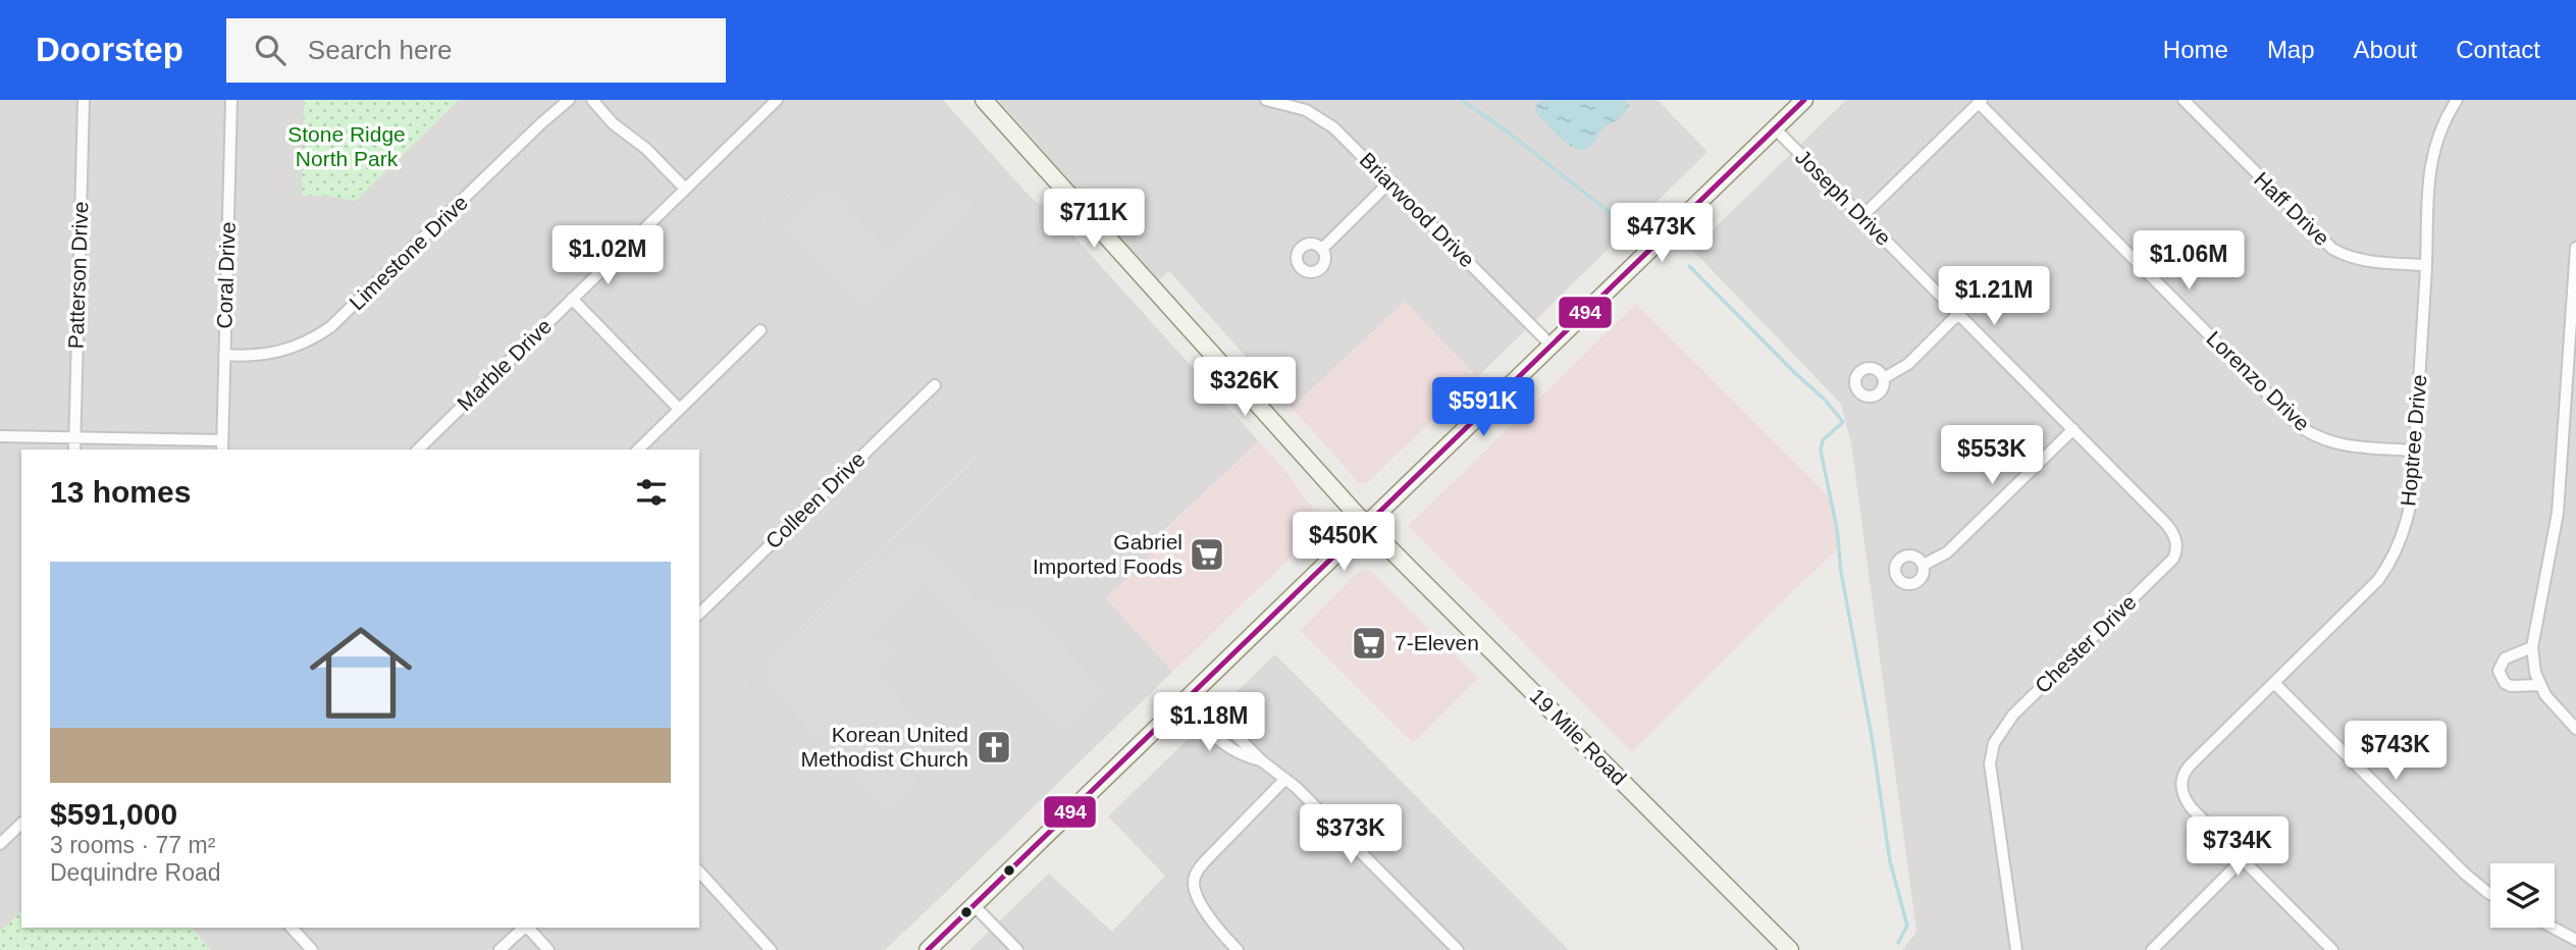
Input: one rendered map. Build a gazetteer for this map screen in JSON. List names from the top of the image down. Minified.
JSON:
{"streets":{"main road":["19 Mile Road"],"street":["Joseph Drive","Haff Drive","Briarwood Drive","Limestone Drive","Patterson Drive","Coral Drive","Marble Drive","Lorenzo Drive","Hoptree Drive","Colleen Drive","Chester Drive"]},"crossings":[["Joseph Drive","Chester Drive"],["Haff Drive","Hoptree Drive"],["Limestone Drive","Coral Drive"],["Lorenzo Drive","Hoptree Drive"]],"parks":["Stone Ridge North Park"],"places":{"supermarket":["Gabriel Imported Foods","7-Eleven"],"church":["Korean United Methodist Church"]},"lines":["transit line 494"],"page":{"header":"Doorstep","search":"Search here","nav":["Home","Map","About","Contact"],"price":["$711K","$473K","$1.02M","$1.06M","$1.21M","$326K","$591K","$553K","$450K","$1.18M","$743K","$373K","$734K"],"heading":"13 homes","list":[{"name":"$591,000","note":"3 rooms · 77 m² · Dequindre Road"}]}}
